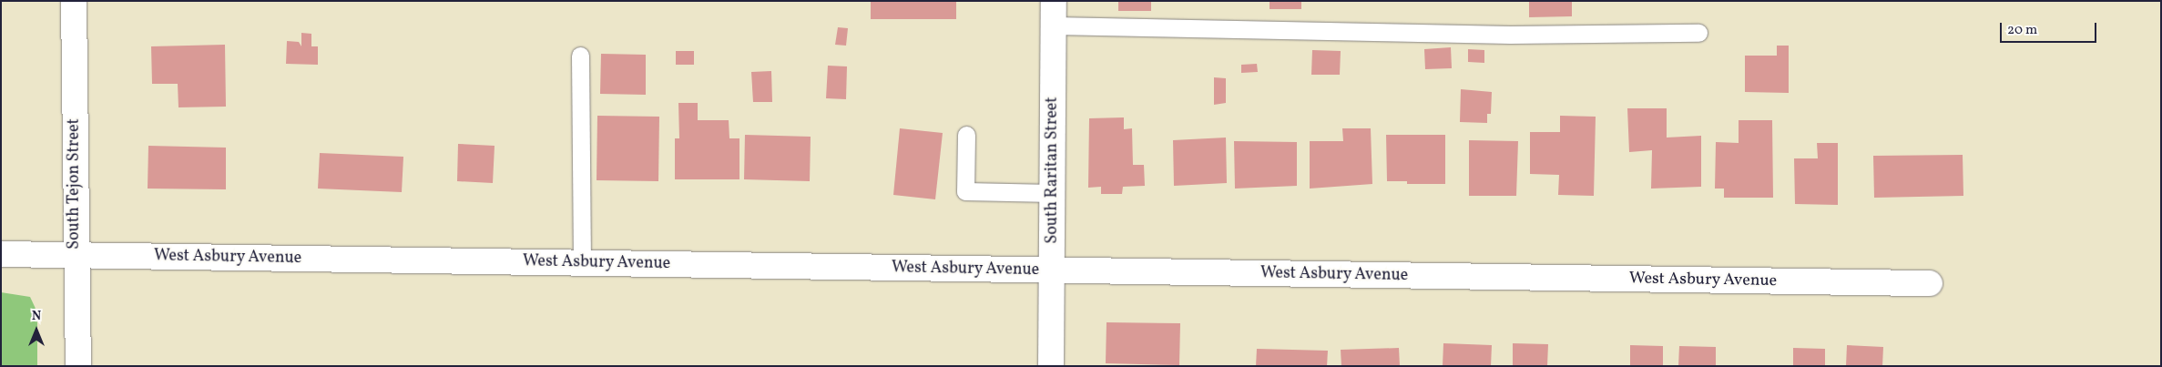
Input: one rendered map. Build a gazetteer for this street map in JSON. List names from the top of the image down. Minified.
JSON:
{"streets":{"street":["South Raritan Street","South Tejon Street","West Asbury Avenue"]},"crossings":[["South Raritan Street","West Asbury Avenue"],["South Tejon Street","West Asbury Avenue"]],"scale_bar":"20 m","north":"top"}
